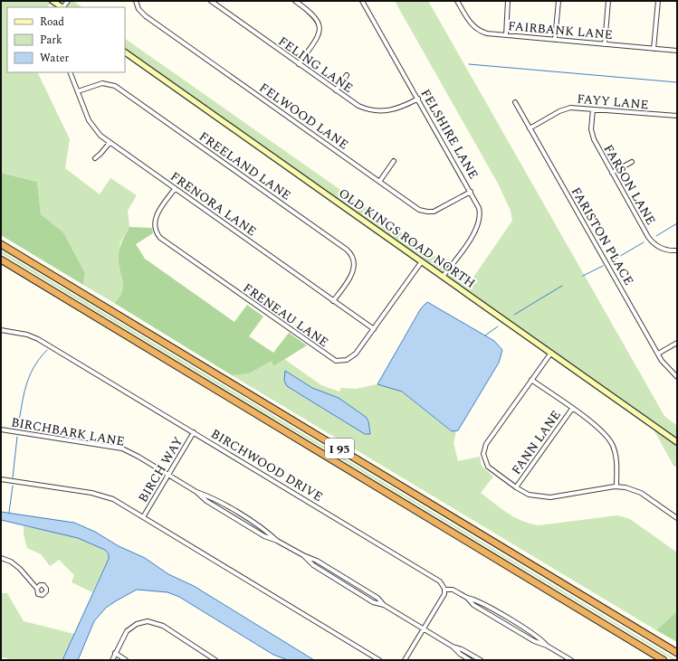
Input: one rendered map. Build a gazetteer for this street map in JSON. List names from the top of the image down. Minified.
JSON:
{"streets":{"highway":["I 95"],"street":["FAIRBANK LANE","FELING LANE","FAYY LANE","FELWOOD LANE","FELSHIRE LANE","FREELAND LANE","FARSON LANE","FRENORA LANE","FARISTON PLACE","OLD KINGS ROAD NORTH","FRENEAU LANE","BIRCHBARK LANE","FANN LANE","BIRCHWOOD DRIVE","BIRCH WAY"]},"crossings":[["FELING LANE","FELSHIRE LANE"],["FAYY LANE","FARSON LANE"],["FAYY LANE","FARISTON PLACE"],["FELWOOD LANE","FELSHIRE LANE"],["FELSHIRE LANE","OLD KINGS ROAD NORTH"],["FREELAND LANE","FRENORA LANE"],["FRENORA LANE","FRENEAU LANE"],["OLD KINGS ROAD NORTH","FRENEAU LANE"],["BIRCHBARK LANE","BIRCH WAY"],["BIRCHWOOD DRIVE","BIRCH WAY"]],"legend":["Road","Park","Water"]}
